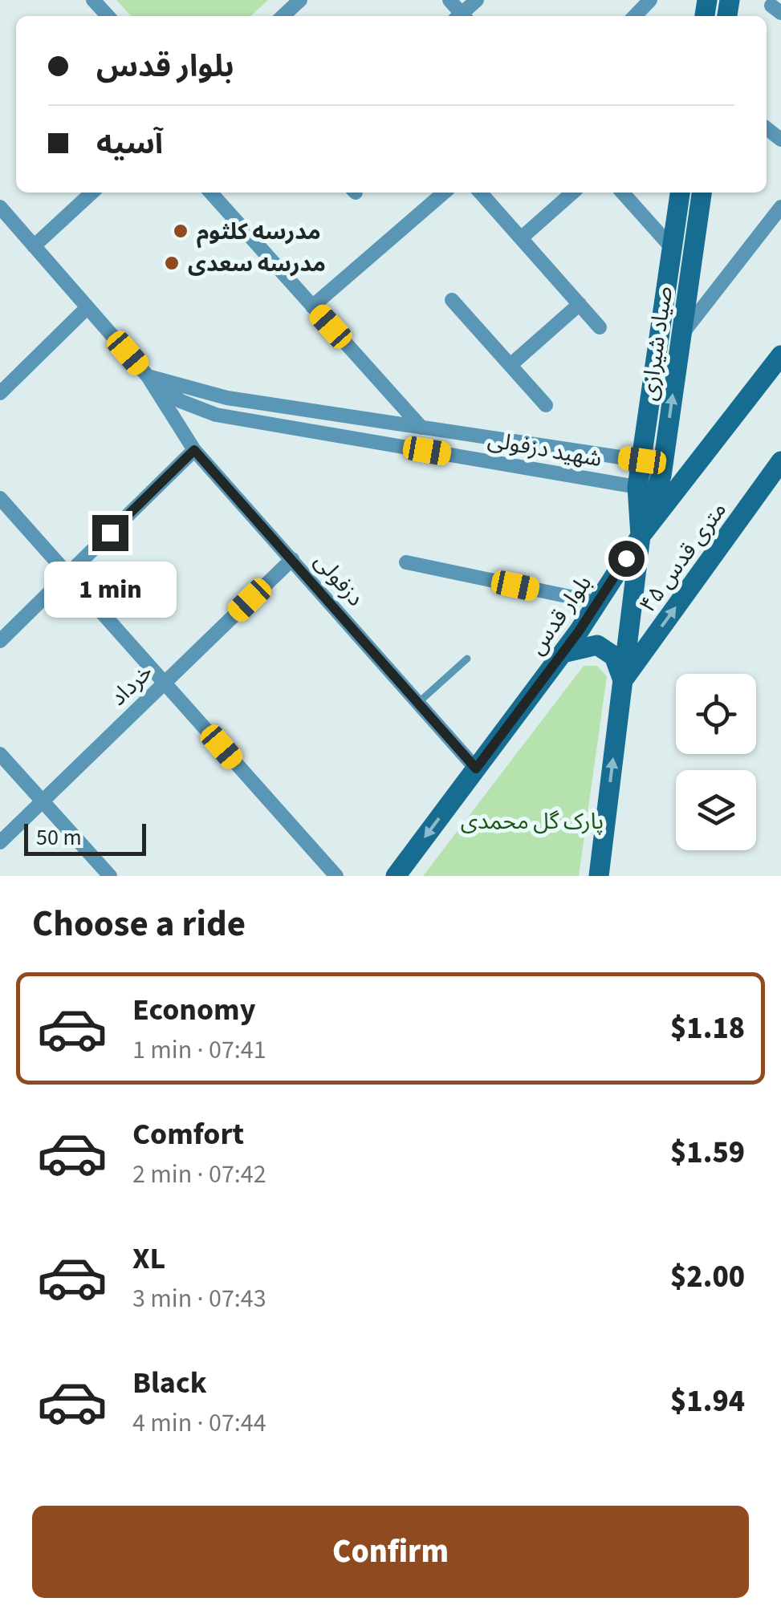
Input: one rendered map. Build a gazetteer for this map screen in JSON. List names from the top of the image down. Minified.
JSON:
{"streets":{"main road":["صیاد شیرازی","۴۵ متری قدس","بلوار قدس"],"street":["شهید دزفولی","دزفولی","خرداد"]},"crossings":[["صیاد شیرازی","شهید دزفولی"],["صیاد شیرازی","۴۵ متری قدس"],["صیاد شیرازی","بلوار قدس"],["شهید دزفولی","دزفولی"],["۴۵ متری قدس","بلوار قدس"],["دزفولی","بلوار قدس"],["دزفولی","خرداد"]],"parks":["پارک گل محمدی"],"places":["مدرسه کلثوم","مدرسه سعدی"],"scale_bar":"50 m","page":{"banner":["بلوار قدس","آسیه"],"bubble":"1 min","scale":"50 m","heading":"Choose a ride","list":[{"name":"Economy","note":"1 min · 07:41","value":"$1.18"},{"name":"Comfort","note":"2 min · 07:42","value":"$1.59"},{"name":"XL","note":"3 min · 07:43","value":"$2.00"},{"name":"Black","note":"4 min · 07:44","value":"$1.94"}],"buttons":"Confirm"}}
